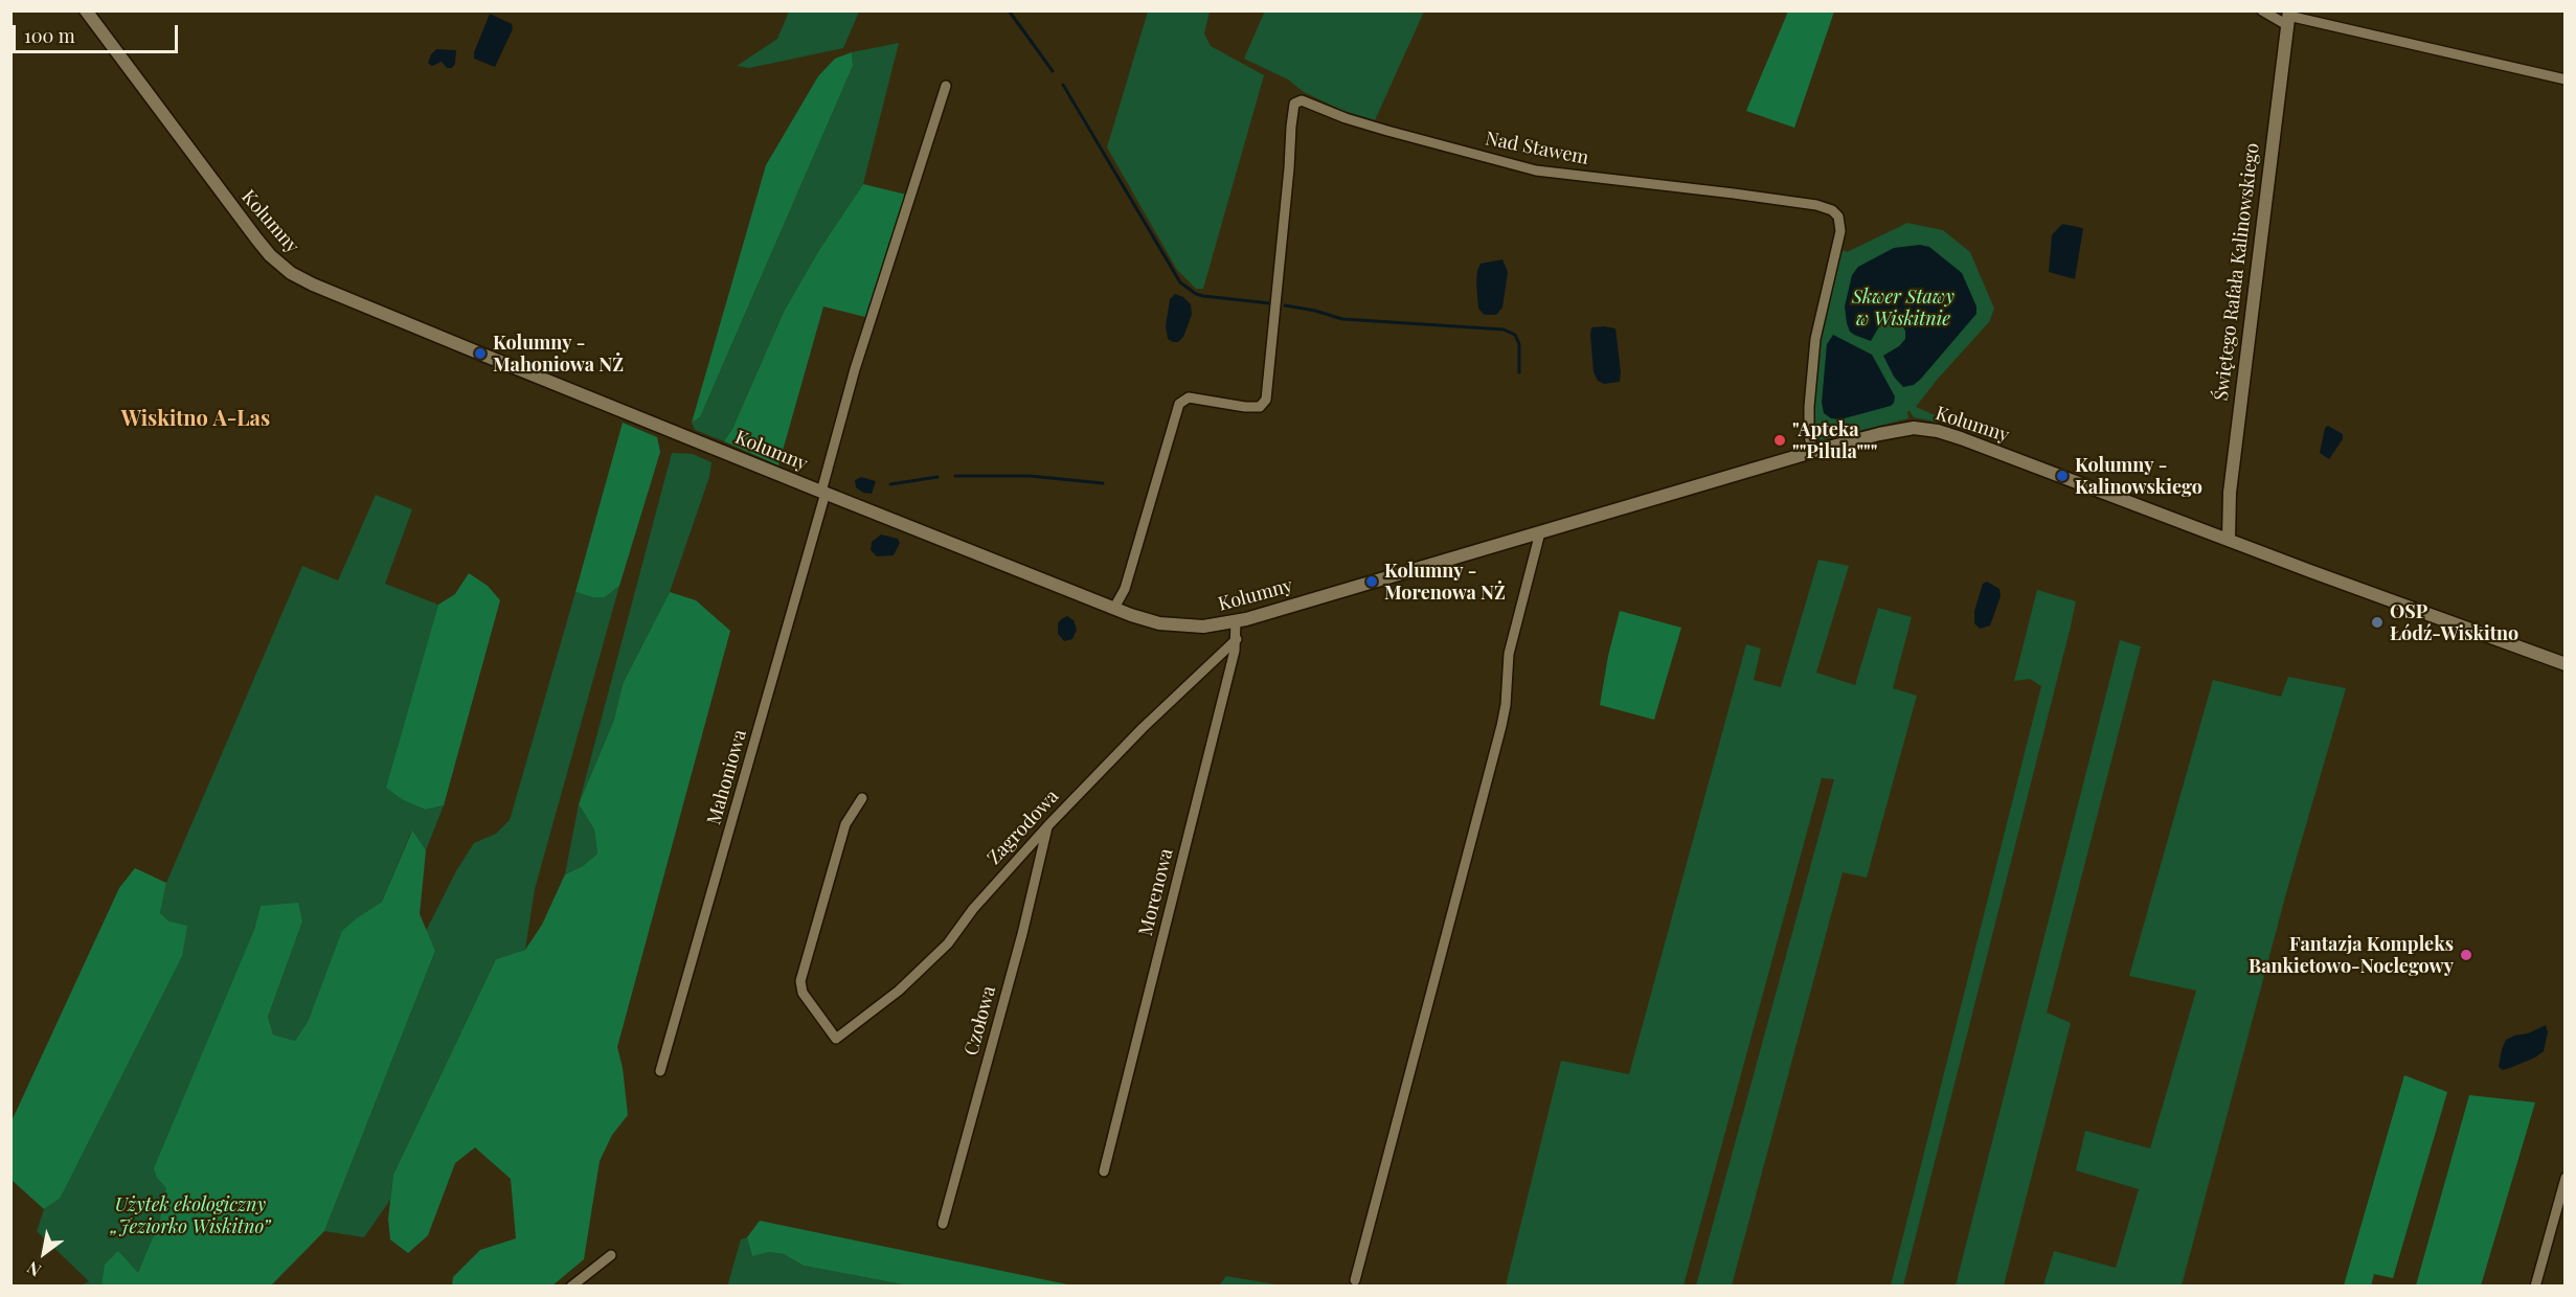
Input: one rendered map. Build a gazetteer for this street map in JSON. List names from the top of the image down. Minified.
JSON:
{"streets":{"street":["Nad Stawem","Kolumny","Świętego Rafała Kalinowskiego","Mahoniowa","Zagrodowa","Morenowa","Czołowa"]},"crossings":[["Nad Stawem","Kolumny"],["Kolumny","Świętego Rafała Kalinowskiego"],["Kolumny","Mahoniowa"],["Kolumny","Morenowa"],["Zagrodowa","Morenowa"],["Zagrodowa","Czołowa"]],"districts":["Wiskitno A-Las"],"parks":["Skwer Stawy w Wiskitnie","Użytek ekologiczny „Jeziorko Wiskitno”"],"places":["Kolumny - Mahoniowa NŻ","\"Apteka \"\"Pilula\"\"\"","Kolumny - Kalinowskiego","Kolumny - Morenowa NŻ","OSP Łódź-Wiskitno","Fantazja Kompleks Bankietowo-Noclegowy"],"scale_bar":"100 m","north":"bottom left"}
